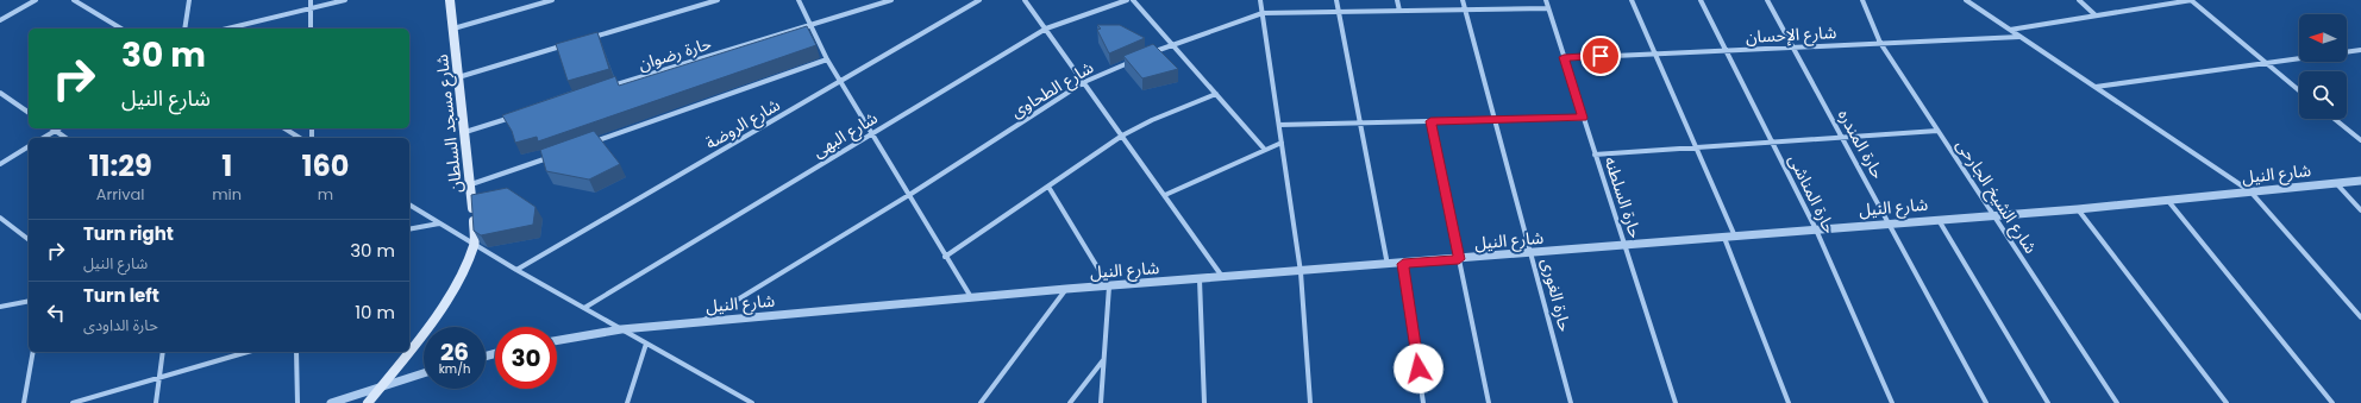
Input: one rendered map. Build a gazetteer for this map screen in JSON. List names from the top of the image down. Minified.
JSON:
{"streets":{"main road":["شارع مسجد السلطان"],"street":["شارع الإحسان","حارة رضوان","شارع الطحاوى","شارع الروضة","شارع البهى","حارة المندره","شارع النيل","حارة المناشى","شارع الشيخ الجارحى","حارة السلطنه","حارة الغورى"]},"crossings":[["شارع الإحسان","حارة المندره"],["شارع الإحسان","حارة المناشى"],["شارع الإحسان","شارع الشيخ الجارحى"],["شارع الإحسان","حارة السلطنه"],["شارع الطحاوى","شارع النيل"],["حارة المندره","شارع النيل"],["شارع النيل","حارة المناشى"],["شارع النيل","شارع الشيخ الجارحى"],["شارع النيل","حارة السلطنه"],["شارع النيل","حارة الغورى"]],"north":"left","page":{"turn":["30 m","شارع النيل"],"eta":["11:29","Arrival","1","min","160","m"],"list":[{"name":"Turn right","note":"شارع النيل","value":"30 m"},{"name":"Turn left","note":"حارة الداودى","value":"10 m"}],"speed":"26 km/h","limit":"30"}}
